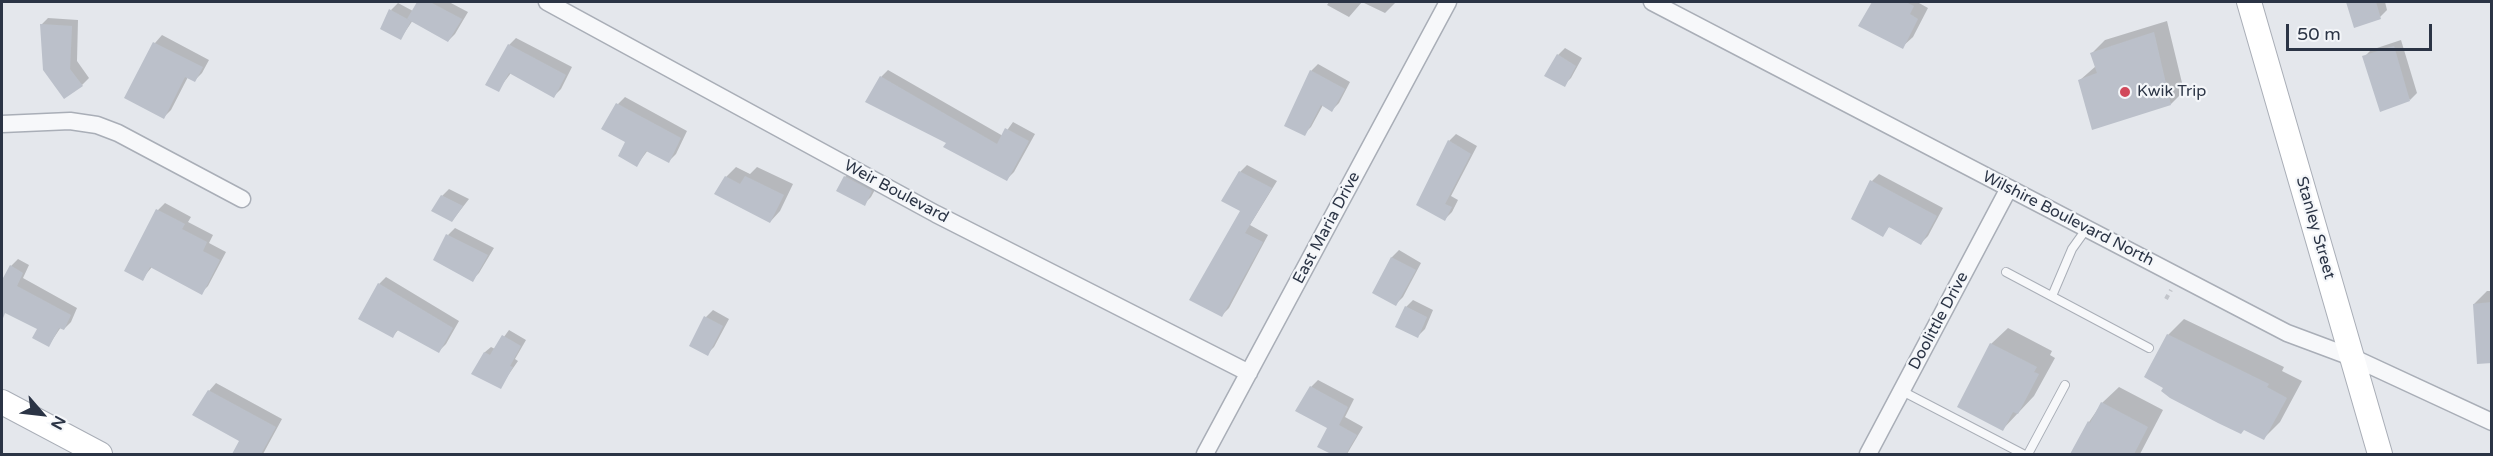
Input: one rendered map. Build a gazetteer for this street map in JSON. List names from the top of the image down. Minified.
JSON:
{"streets":{"street":["Weir Boulevard","Wilshire Boulevard North","East Maria Drive","Stanley Street","Doolittle Drive"]},"crossings":[["Weir Boulevard","East Maria Drive"],["Wilshire Boulevard North","Stanley Street"],["Wilshire Boulevard North","Doolittle Drive"]],"places":["Kwik Trip"],"scale_bar":"50 m","north":"bottom right"}
